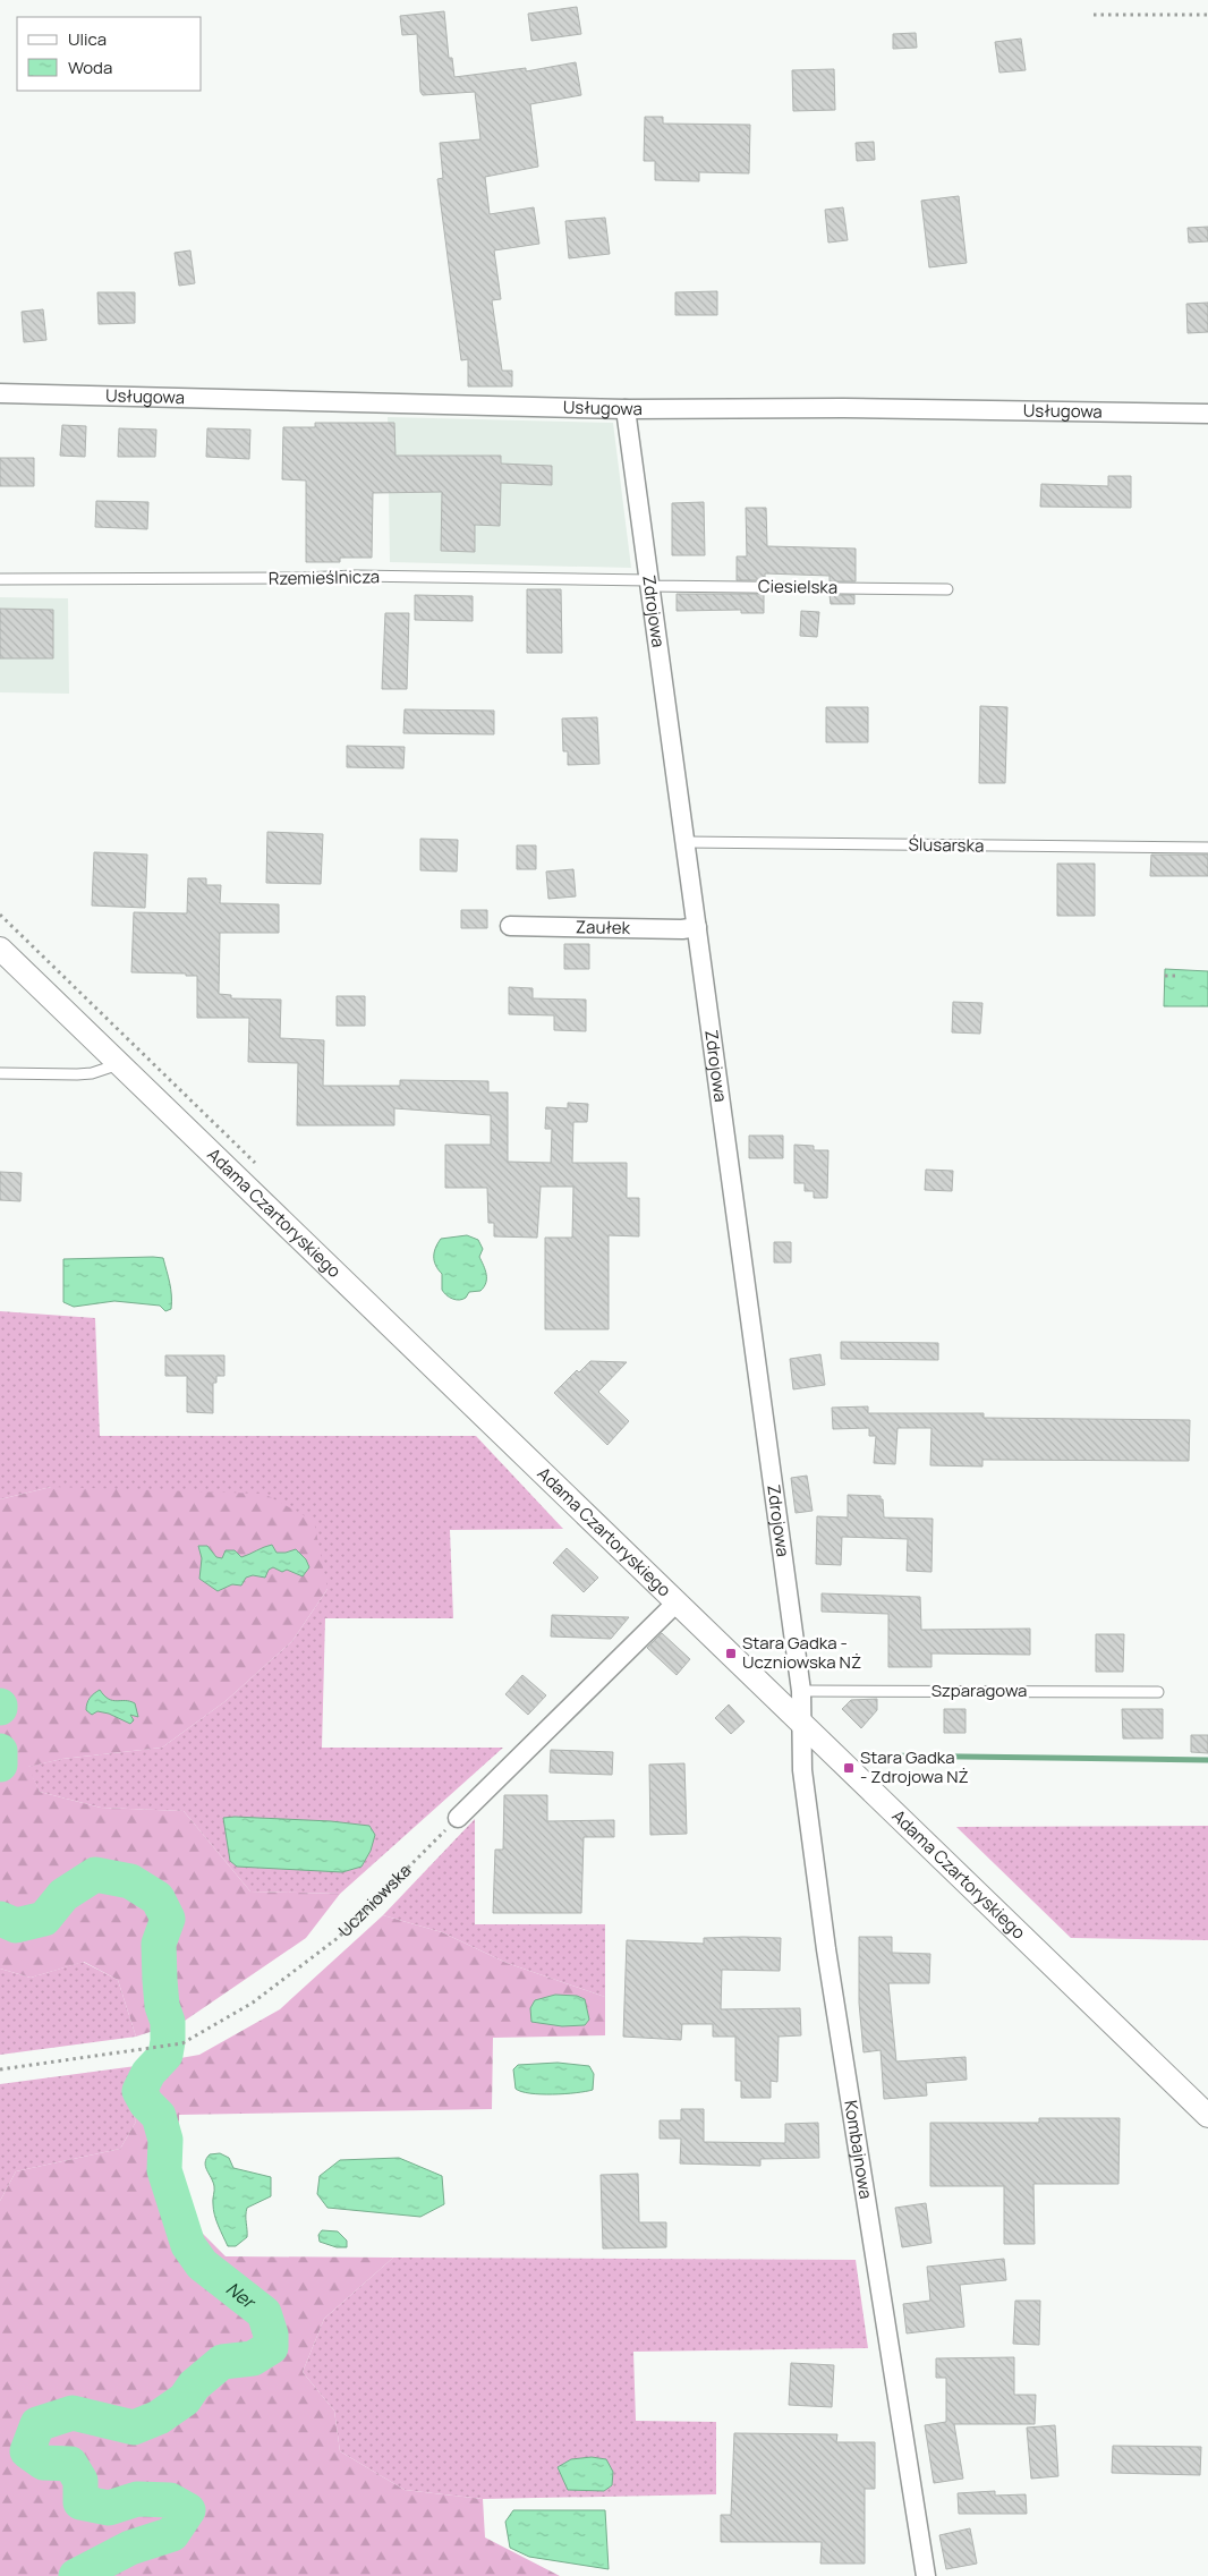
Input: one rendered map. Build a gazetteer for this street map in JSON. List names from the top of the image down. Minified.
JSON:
{"streets":{"street":["Usługowa","Zdrojowa","Zaułek","Adama Czartoryskiego","Kombajnowa"],"lane":["Rzemieślnicza","Ciesielska","Ślusarska","Szparagowa"],"path":["Uczniowska"]},"crossings":[["Usługowa","Zdrojowa"],["Rzemieślnicza","Ciesielska"],["Rzemieślnicza","Zdrojowa"],["Ciesielska","Zdrojowa"],["Zdrojowa","Ślusarska"],["Zdrojowa","Zaułek"],["Zdrojowa","Adama Czartoryskiego"],["Zdrojowa","Szparagowa"],["Zdrojowa","Kombajnowa"],["Adama Czartoryskiego","Kombajnowa"]],"water":["Ner"],"places":{"transit":["Stara Gadka - Uczniowska NŻ","Stara Gadka - Zdrojowa NŻ"]},"legend":["Ulica","Woda"]}
